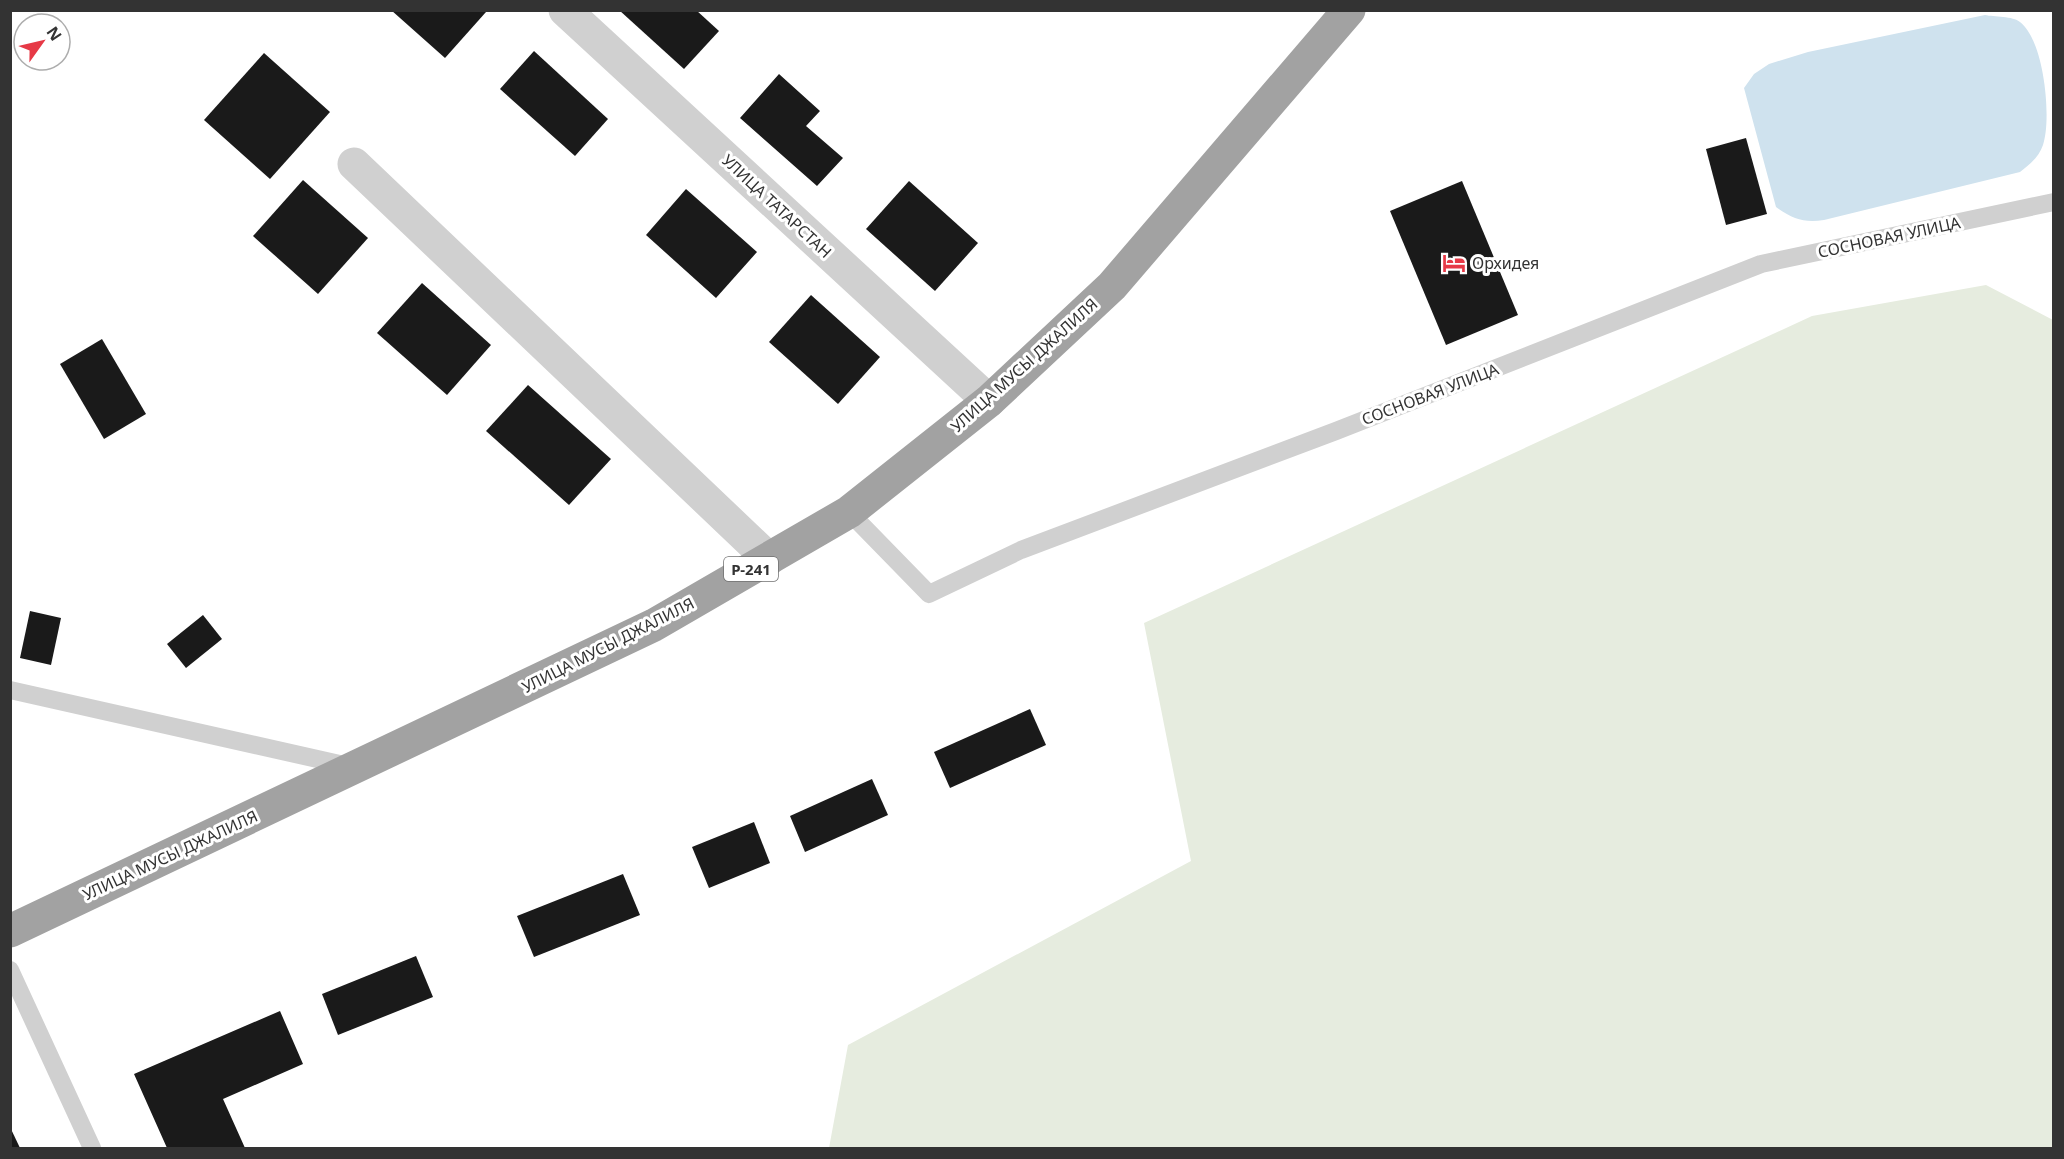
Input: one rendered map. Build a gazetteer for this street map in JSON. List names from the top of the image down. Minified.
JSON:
{"streets":{"highway":["УЛИЦА МУСЫ ДЖАЛИЛЯ","Р-241"],"street":["УЛИЦА ТАТАРСТАН"],"lane":["СОСНОВАЯ УЛИЦА"]},"crossings":[["УЛИЦА ТАТАРСТАН","УЛИЦА МУСЫ ДЖАЛИЛЯ"],["СОСНОВАЯ УЛИЦА","УЛИЦА МУСЫ ДЖАЛИЛЯ"]],"places":{"hotel":["Орхидея"]},"north":"top right"}
